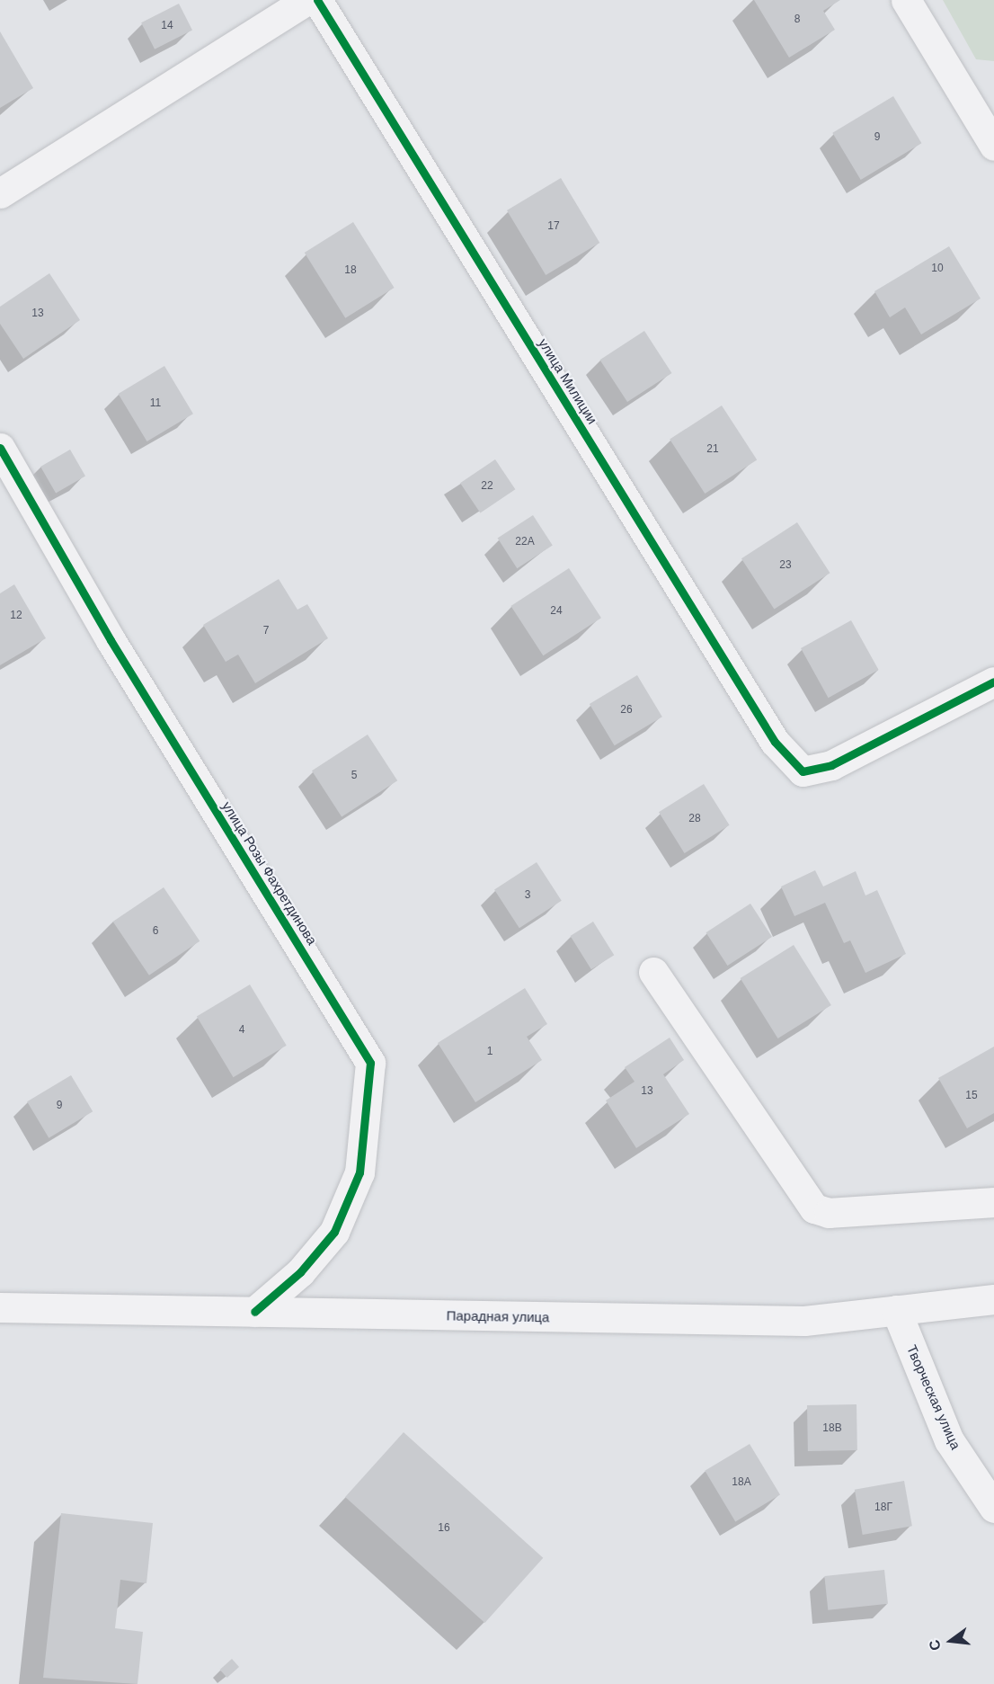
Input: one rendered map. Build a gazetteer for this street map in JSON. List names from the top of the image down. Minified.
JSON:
{"streets":{"street":["улица Милиции","улица Розы Фахретдинова","Парадная улица","Творческая улица"]},"crossings":[["улица Розы Фахретдинова","Парадная улица"],["Парадная улица","Творческая улица"]],"house_numbers":["8","14","9","17","10","18","13","11","21","22","22А","23","24","12","7","26","5","28","3","6","4","1","13","15","9","18В","18А","18Г","16"],"north":"left"}
